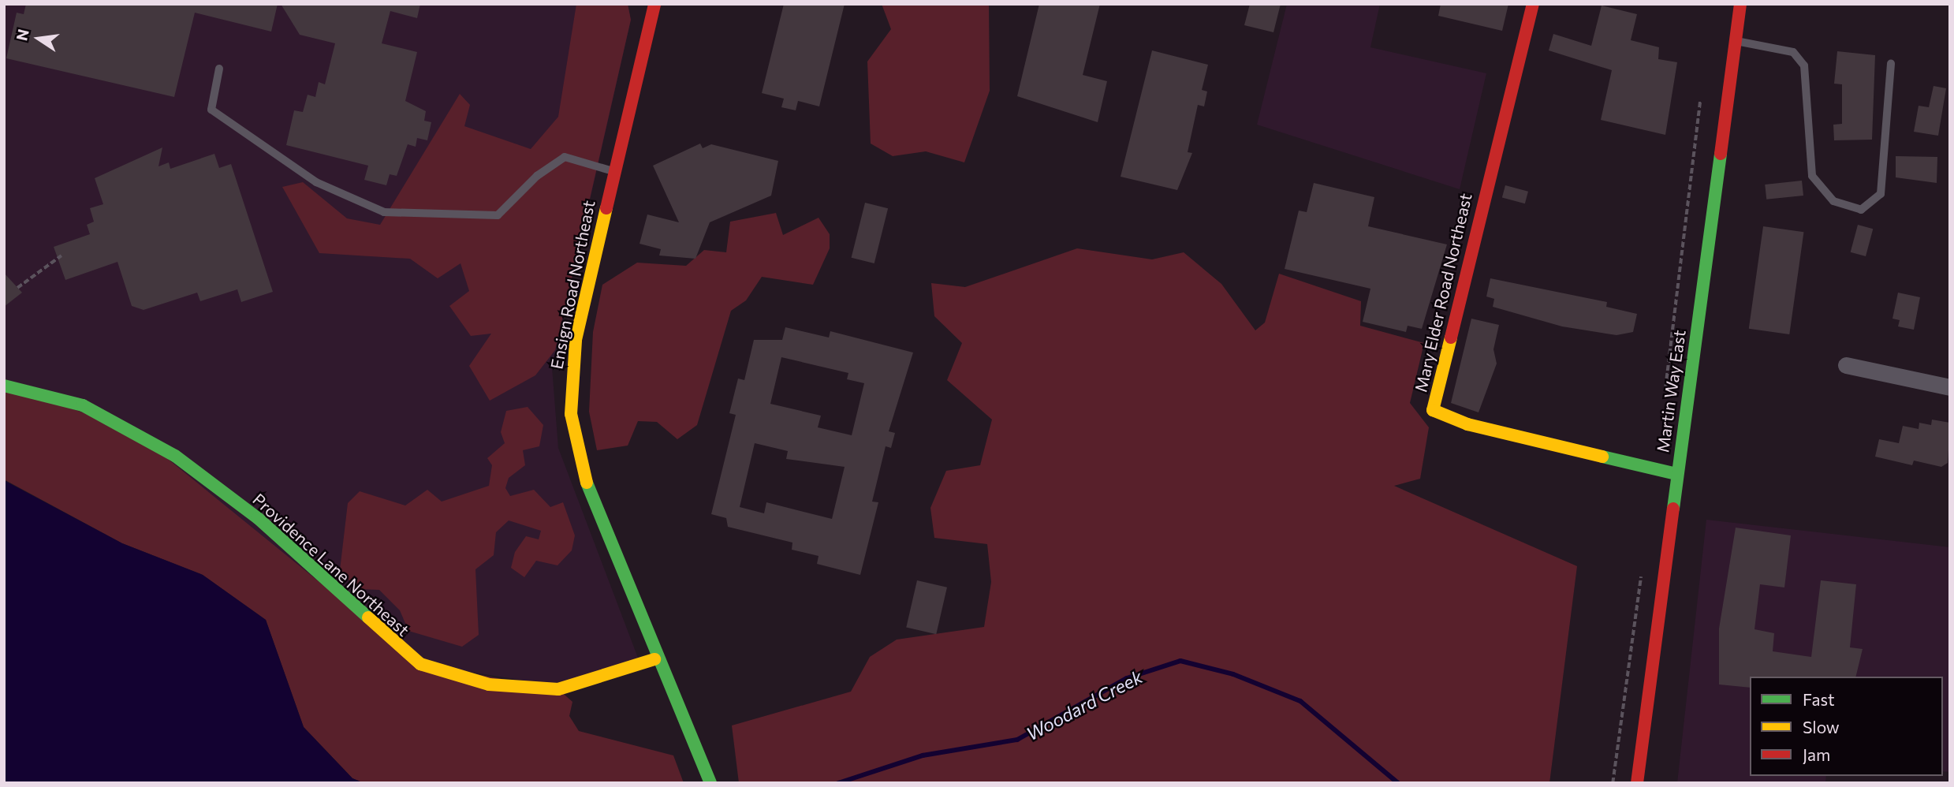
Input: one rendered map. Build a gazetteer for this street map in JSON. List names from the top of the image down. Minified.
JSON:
{"streets":{"street":["Ensign Road Northeast","Mary Elder Road Northeast","Martin Way East","Providence Lane Northeast"]},"crossings":[["Ensign Road Northeast","Providence Lane Northeast"],["Mary Elder Road Northeast","Martin Way East"]],"water":["Woodard Creek"],"legend":["Fast","Slow","Jam"],"north":"left"}
